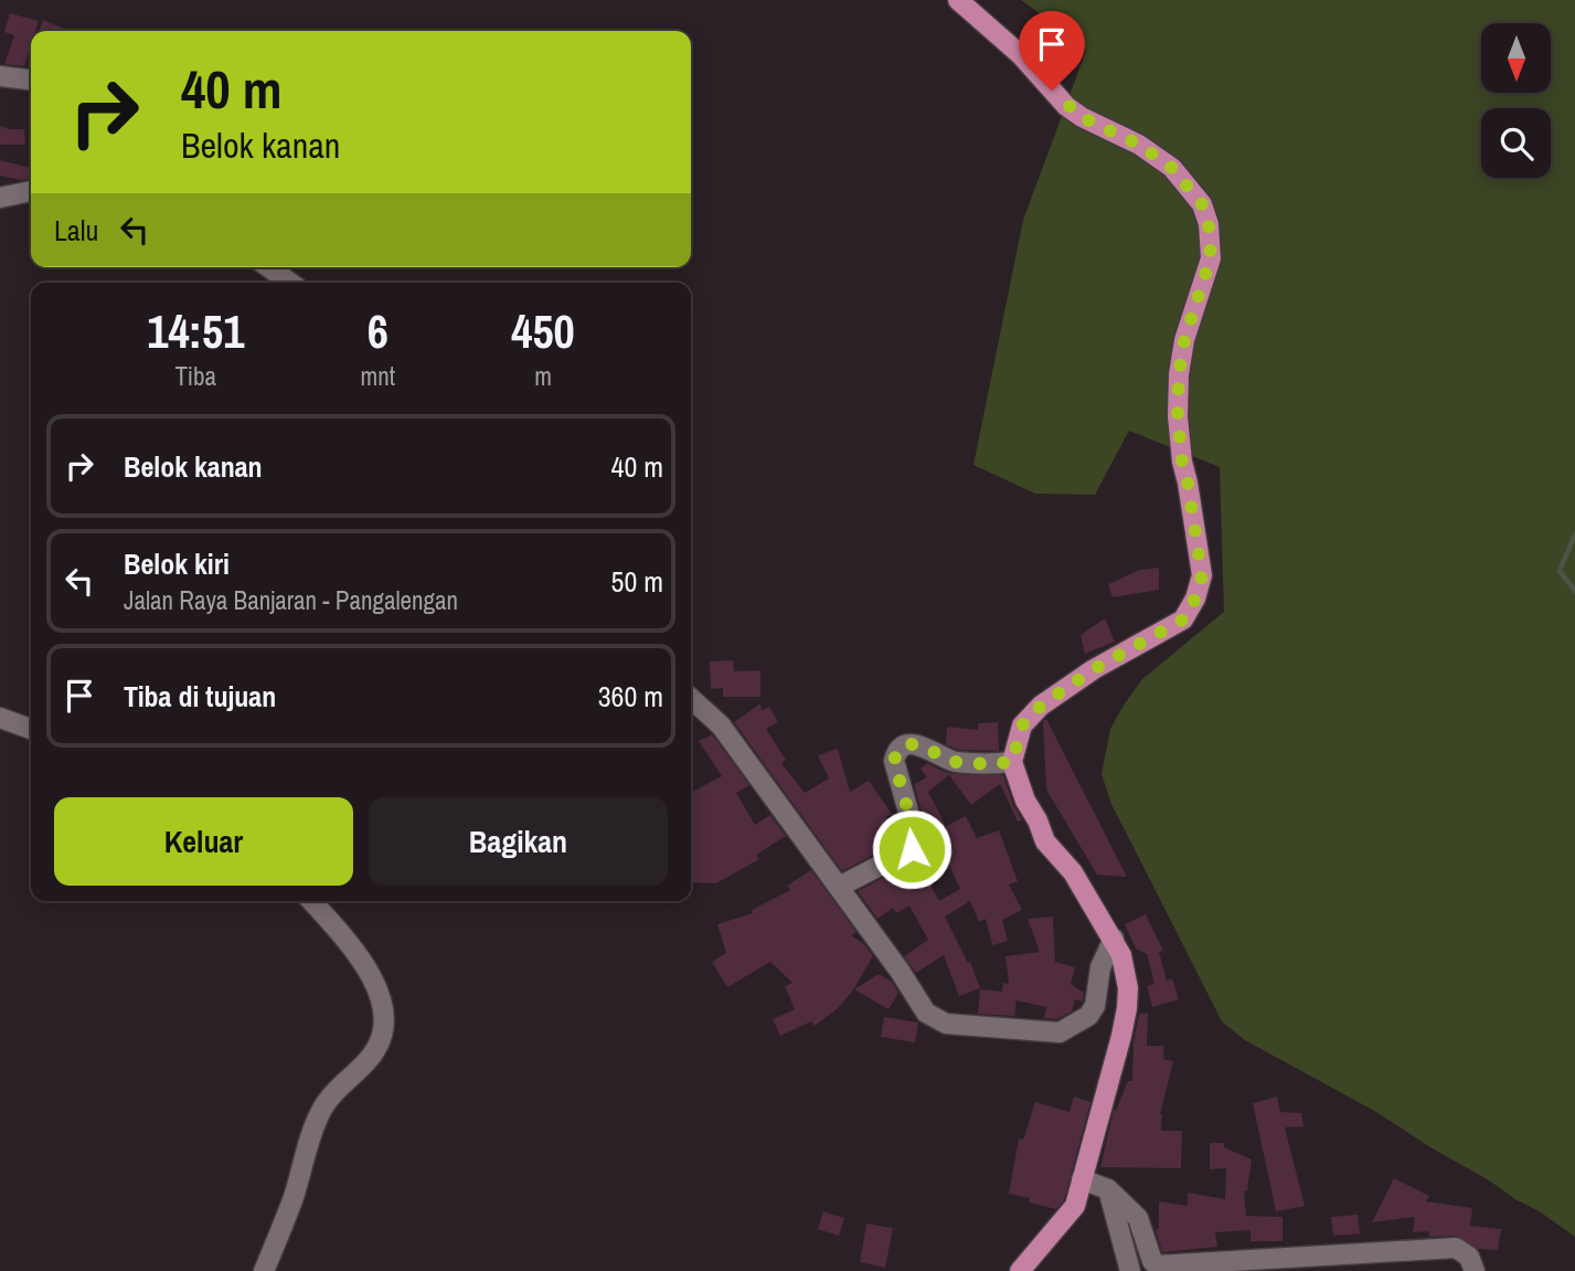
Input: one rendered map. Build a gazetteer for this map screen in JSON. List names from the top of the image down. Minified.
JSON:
{"north":"bottom","page":{"turn":["40 m","Belok kanan"],"then":"Lalu","eta":["14:51","Tiba","6","mnt","450","m"],"list":[{"name":"Belok kanan","value":"40 m"},{"name":"Belok kiri","note":"Jalan Raya Banjaran - Pangalengan","value":"50 m"},{"name":"Tiba di tujuan","value":"360 m"}],"buttons":["Keluar","Bagikan"]}}
